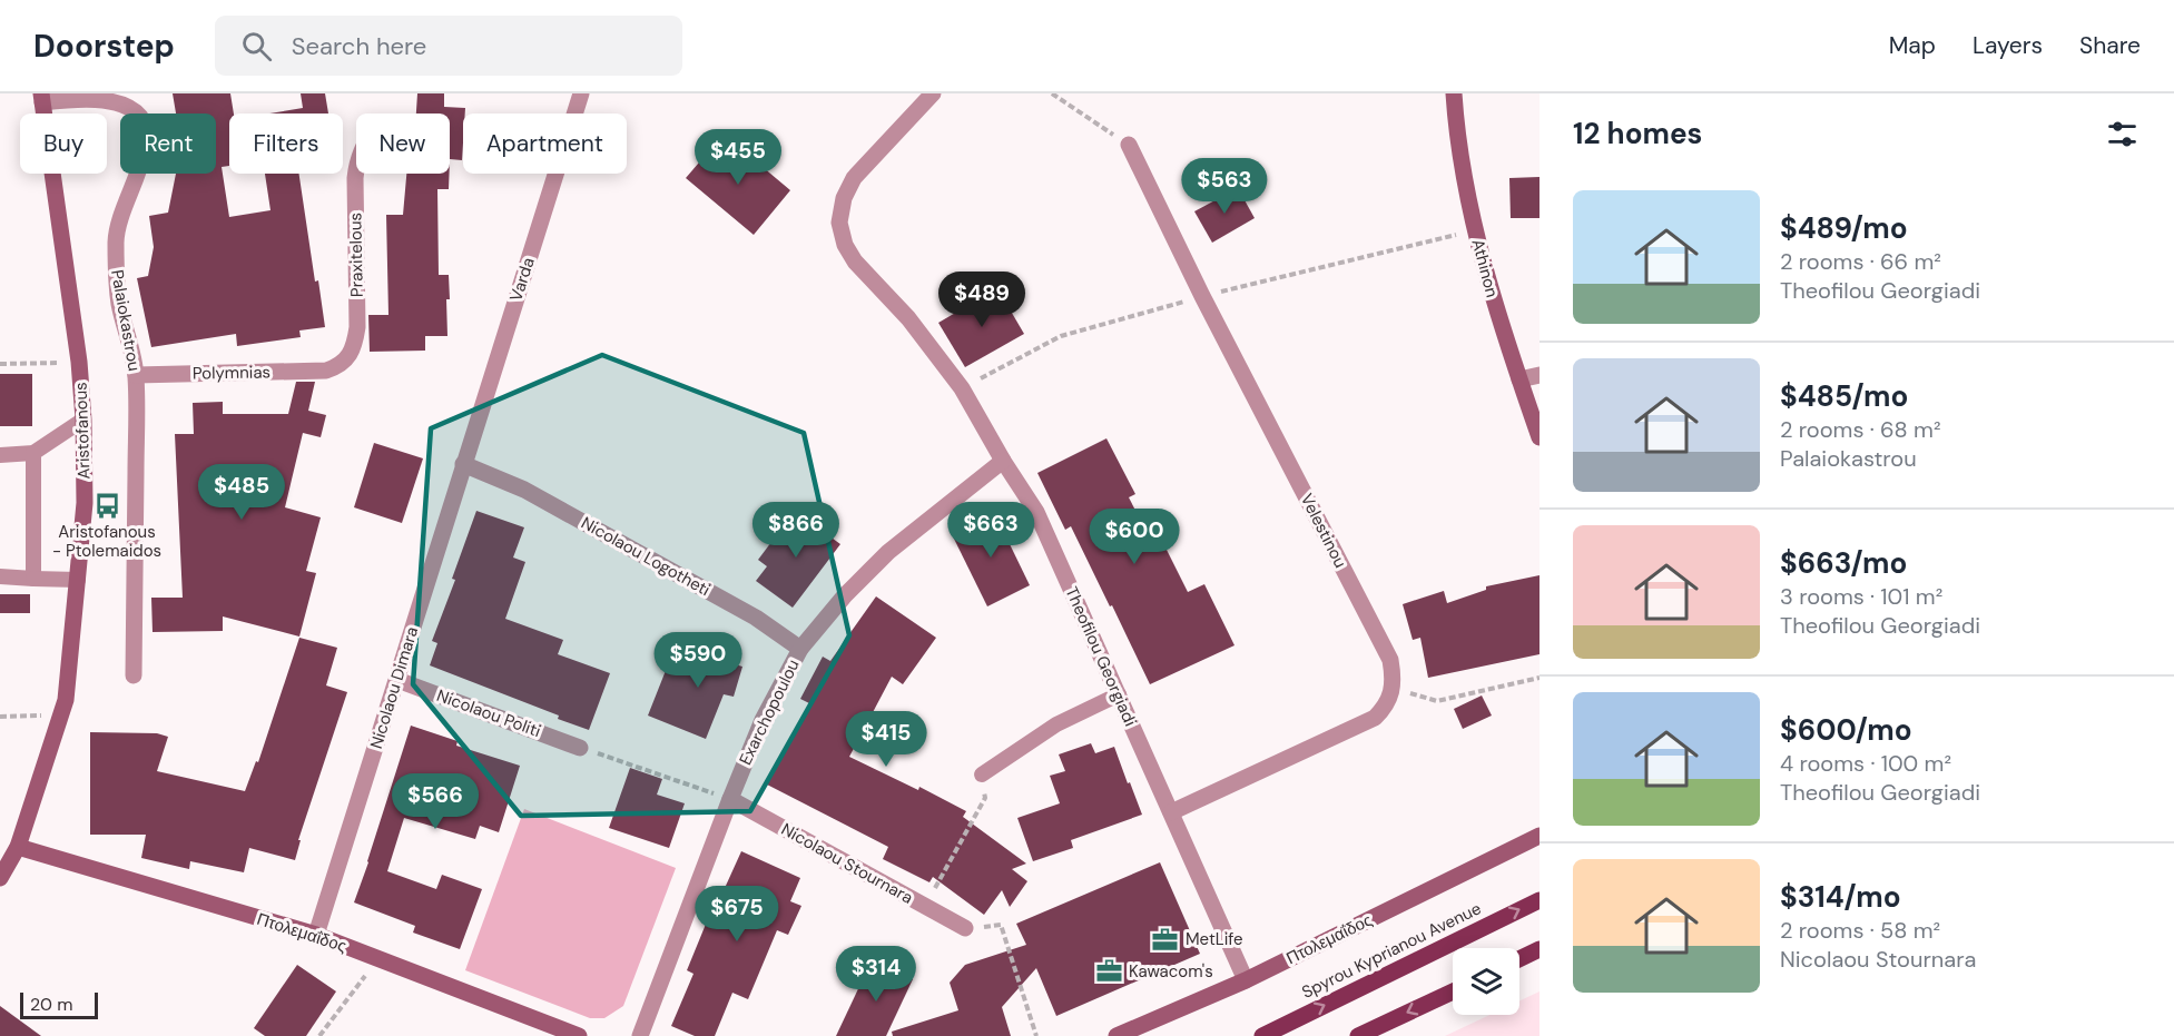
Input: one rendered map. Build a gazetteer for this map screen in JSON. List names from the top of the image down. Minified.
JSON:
{"streets":{"main road":["Spyrou Kyprianou Avenue"],"street":["Praxitelous","Athinon","Varda","Palaiokastrou","Polymnias","Aristofanous","Velestinou","Nicolaou Logotheti","Theofilou Georgiadi","Nicolaou Dimara","Exarchopoulou","Nicolaou Politi","Nicolaou Stournara","Πτολεμαΐδος"]},"crossings":[["Praxitelous","Polymnias"],["Varda","Nicolaou Logotheti"],["Varda","Nicolaou Dimara"],["Palaiokastrou","Polymnias"],["Palaiokastrou","Aristofanous"],["Aristofanous","Πτολεμαΐδος"],["Nicolaou Logotheti","Nicolaou Dimara"],["Nicolaou Logotheti","Exarchopoulou"],["Theofilou Georgiadi","Exarchopoulou"],["Theofilou Georgiadi","Πτολεμαΐδος"],["Nicolaou Dimara","Nicolaou Politi"],["Nicolaou Dimara","Πτολεμαΐδος"],["Exarchopoulou","Nicolaou Stournara"]],"places":{"bus stop":["Aristofanous - Ptolemaidos"],"office":["MetLife","Kawacom's"]},"scale_bar":"20 m","page":{"header":"Doorstep","search":"Search here","nav":["Map","Layers","Share"],"heading":"12 homes","chip":["Buy","Rent","Filters","New","Apartment"],"price":["$455","$563","$489","$485","$866","$663","$600","$590","$415","$566","$675","$314"],"list":[{"name":"$489/mo","note":"2 rooms · 66 m² · Theofilou Georgiadi"},{"name":"$485/mo","note":"2 rooms · 68 m² · Palaiokastrou"},{"name":"$663/mo","note":"3 rooms · 101 m² · Theofilou Georgiadi"},{"name":"$600/mo","note":"4 rooms · 100 m² · Theofilou Georgiadi"},{"name":"$314/mo","note":"2 rooms · 58 m² · Nicolaou Stournara"}],"scale":"20 m"}}
